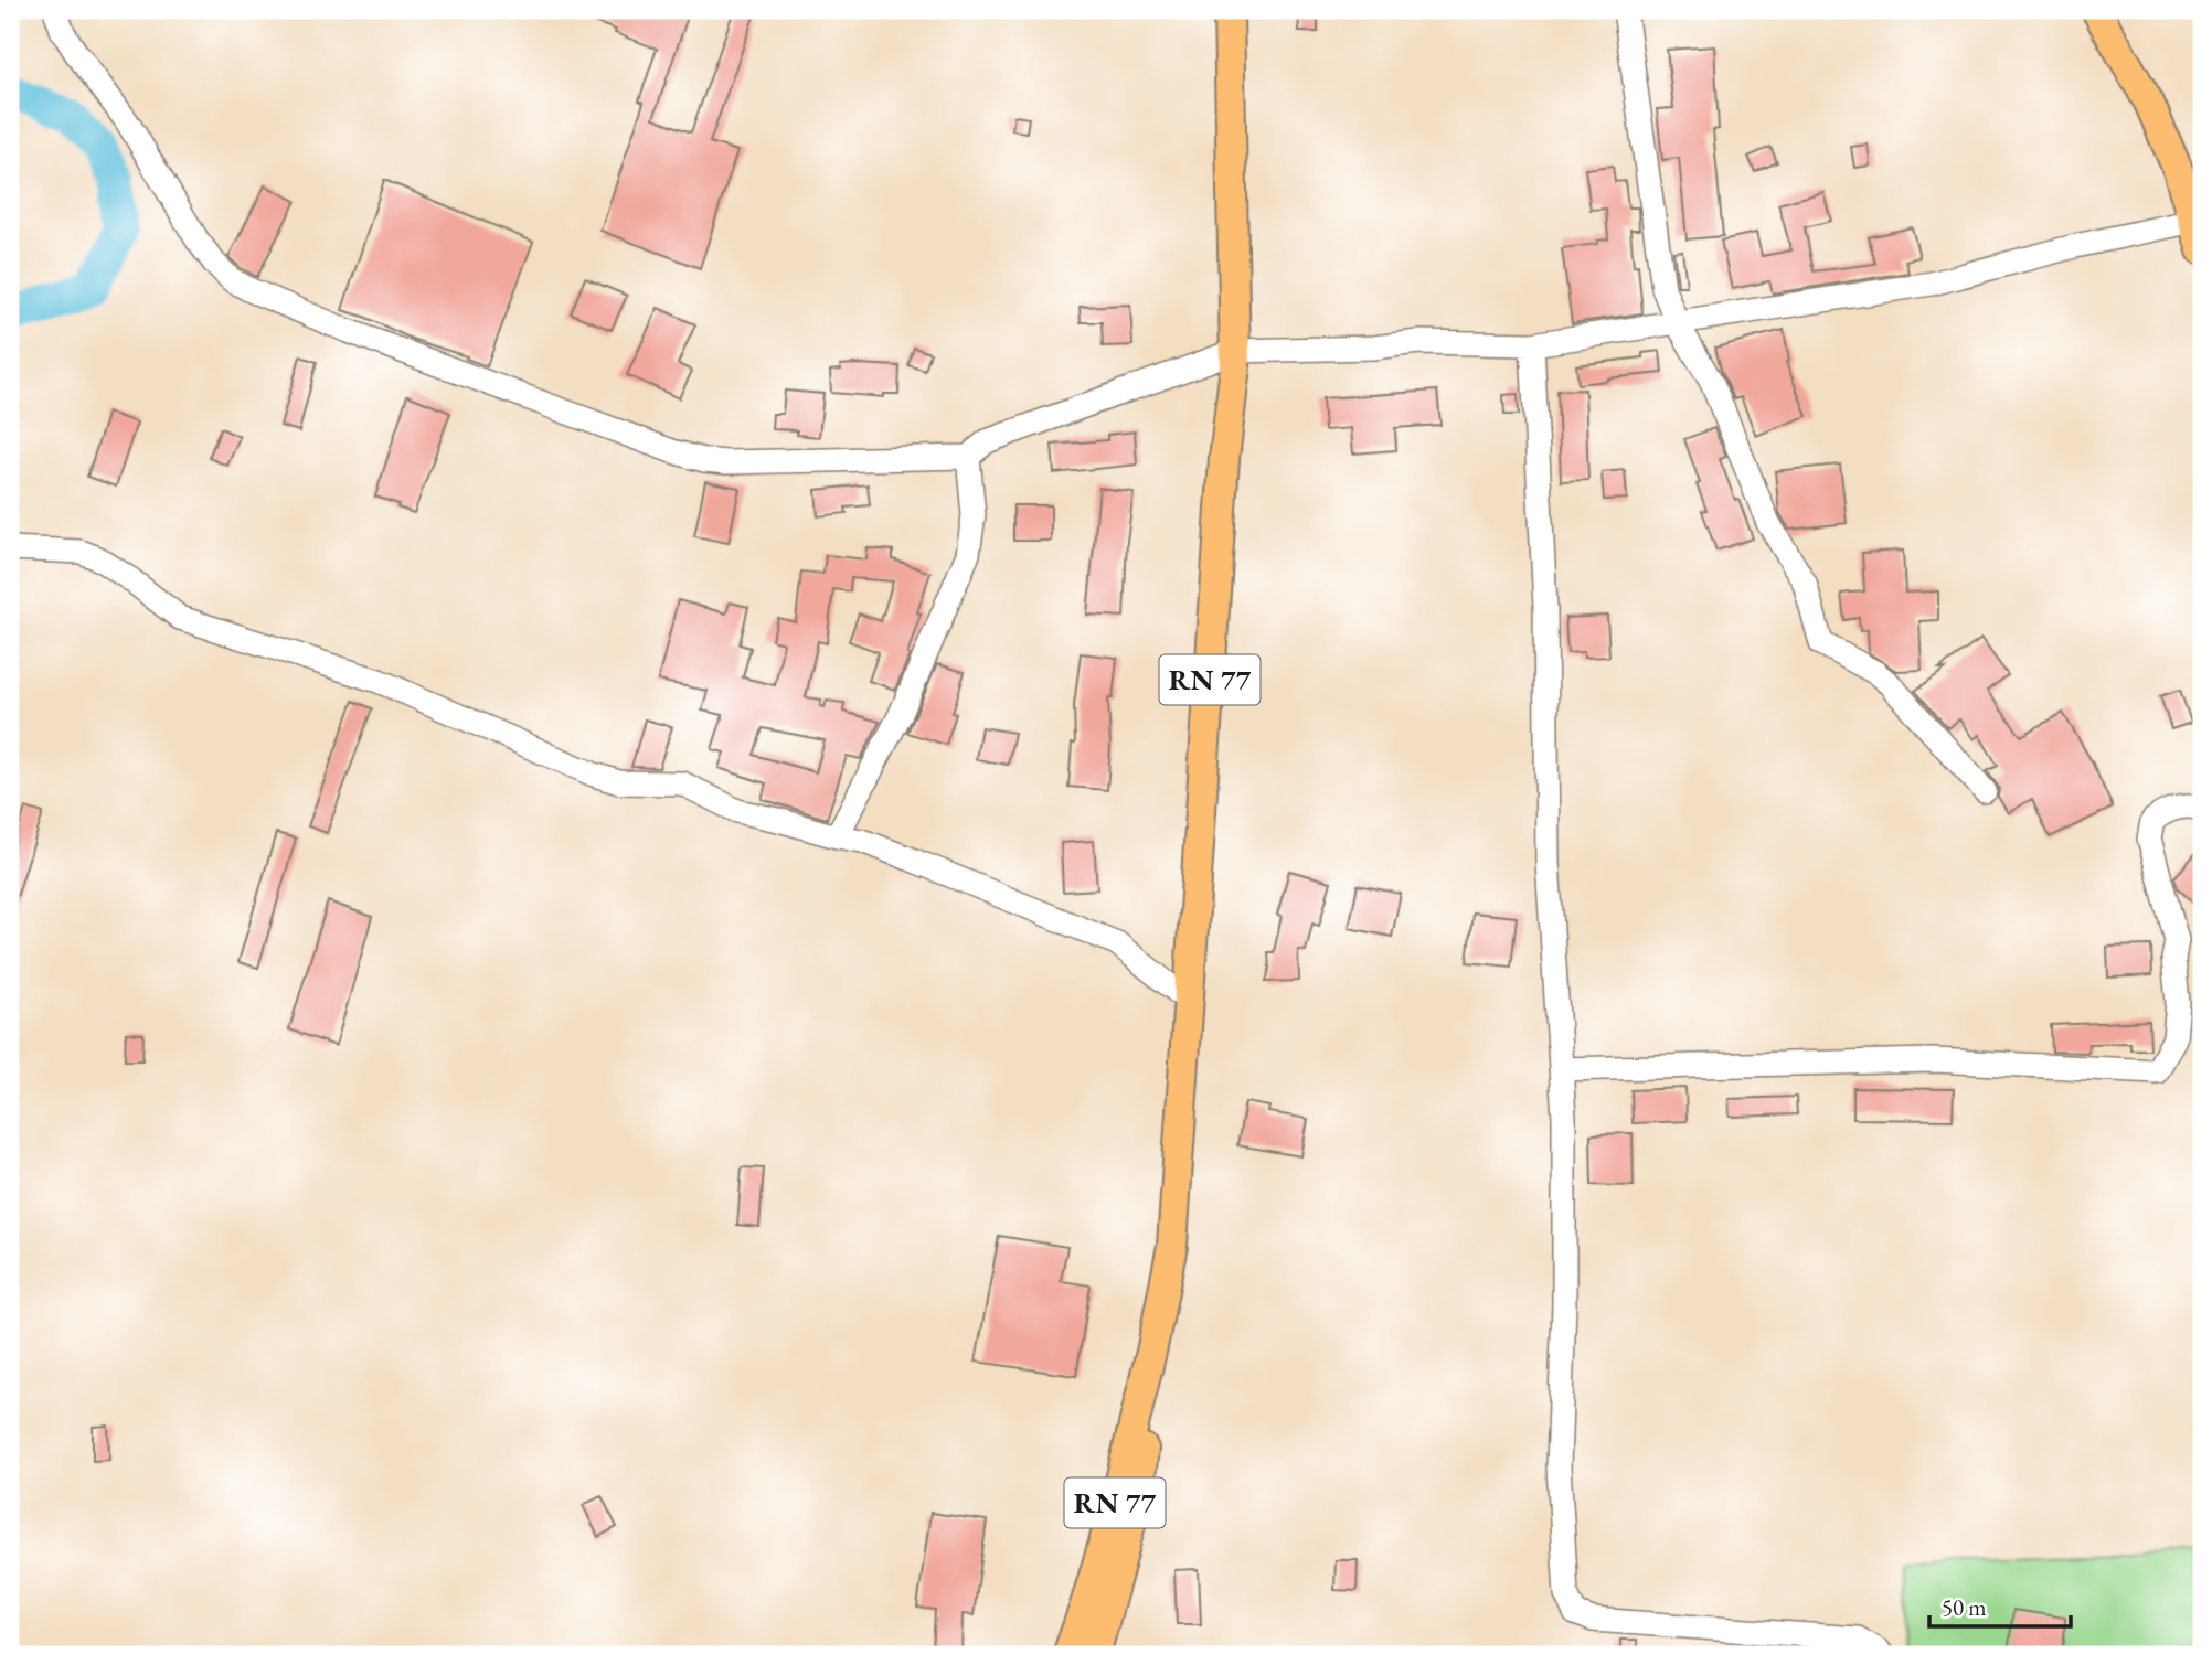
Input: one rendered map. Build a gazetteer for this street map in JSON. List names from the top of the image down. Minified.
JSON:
{"streets":{"main road":["RN 77"]},"scale_bar":"50 m"}
